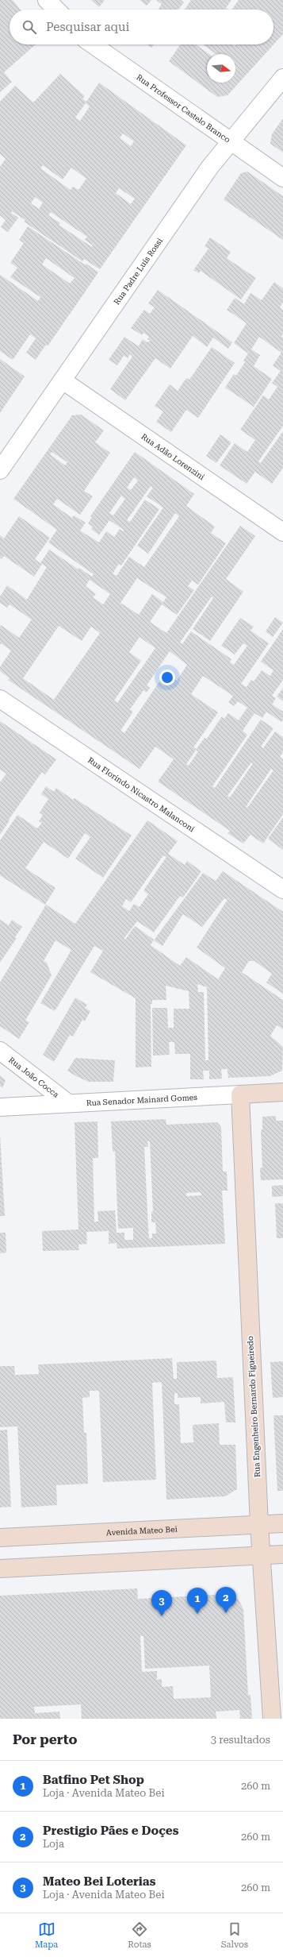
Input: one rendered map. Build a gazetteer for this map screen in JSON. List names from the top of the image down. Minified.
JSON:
{"streets":{"street":["Rua Professor Castelo Branco","Rua Padre Luís Rossi","Rua Adão Lorenzini","Rua Florindo Nicastro Malanconi","Rua João Cocca","Rua Senador Mainard Gomes","Rua Engenheiro Bernardo Figueiredo","Avenida Mateo Bei"]},"crossings":[["Rua Professor Castelo Branco","Rua Padre Luís Rossi"],["Rua Padre Luís Rossi","Rua Adão Lorenzini"],["Rua João Cocca","Rua Senador Mainard Gomes"],["Rua Senador Mainard Gomes","Rua Engenheiro Bernardo Figueiredo"],["Rua Engenheiro Bernardo Figueiredo","Avenida Mateo Bei"]],"north":"right","page":{"search":"Pesquisar aqui","pins":["2","1","3"],"heading":["Por perto","3 resultados"],"list":[{"mark":"1","name":"Batfino Pet Shop","note":"Loja · Avenida Mateo Bei","value":"260 m"},{"mark":"2","name":"Prestigio Pães e Doçes","note":"Loja","value":"260 m"},{"mark":"3","name":"Mateo Bei Loterias","note":"Loja · Avenida Mateo Bei","value":"260 m"}],"nav":["Mapa","Rotas","Salvos"]}}
